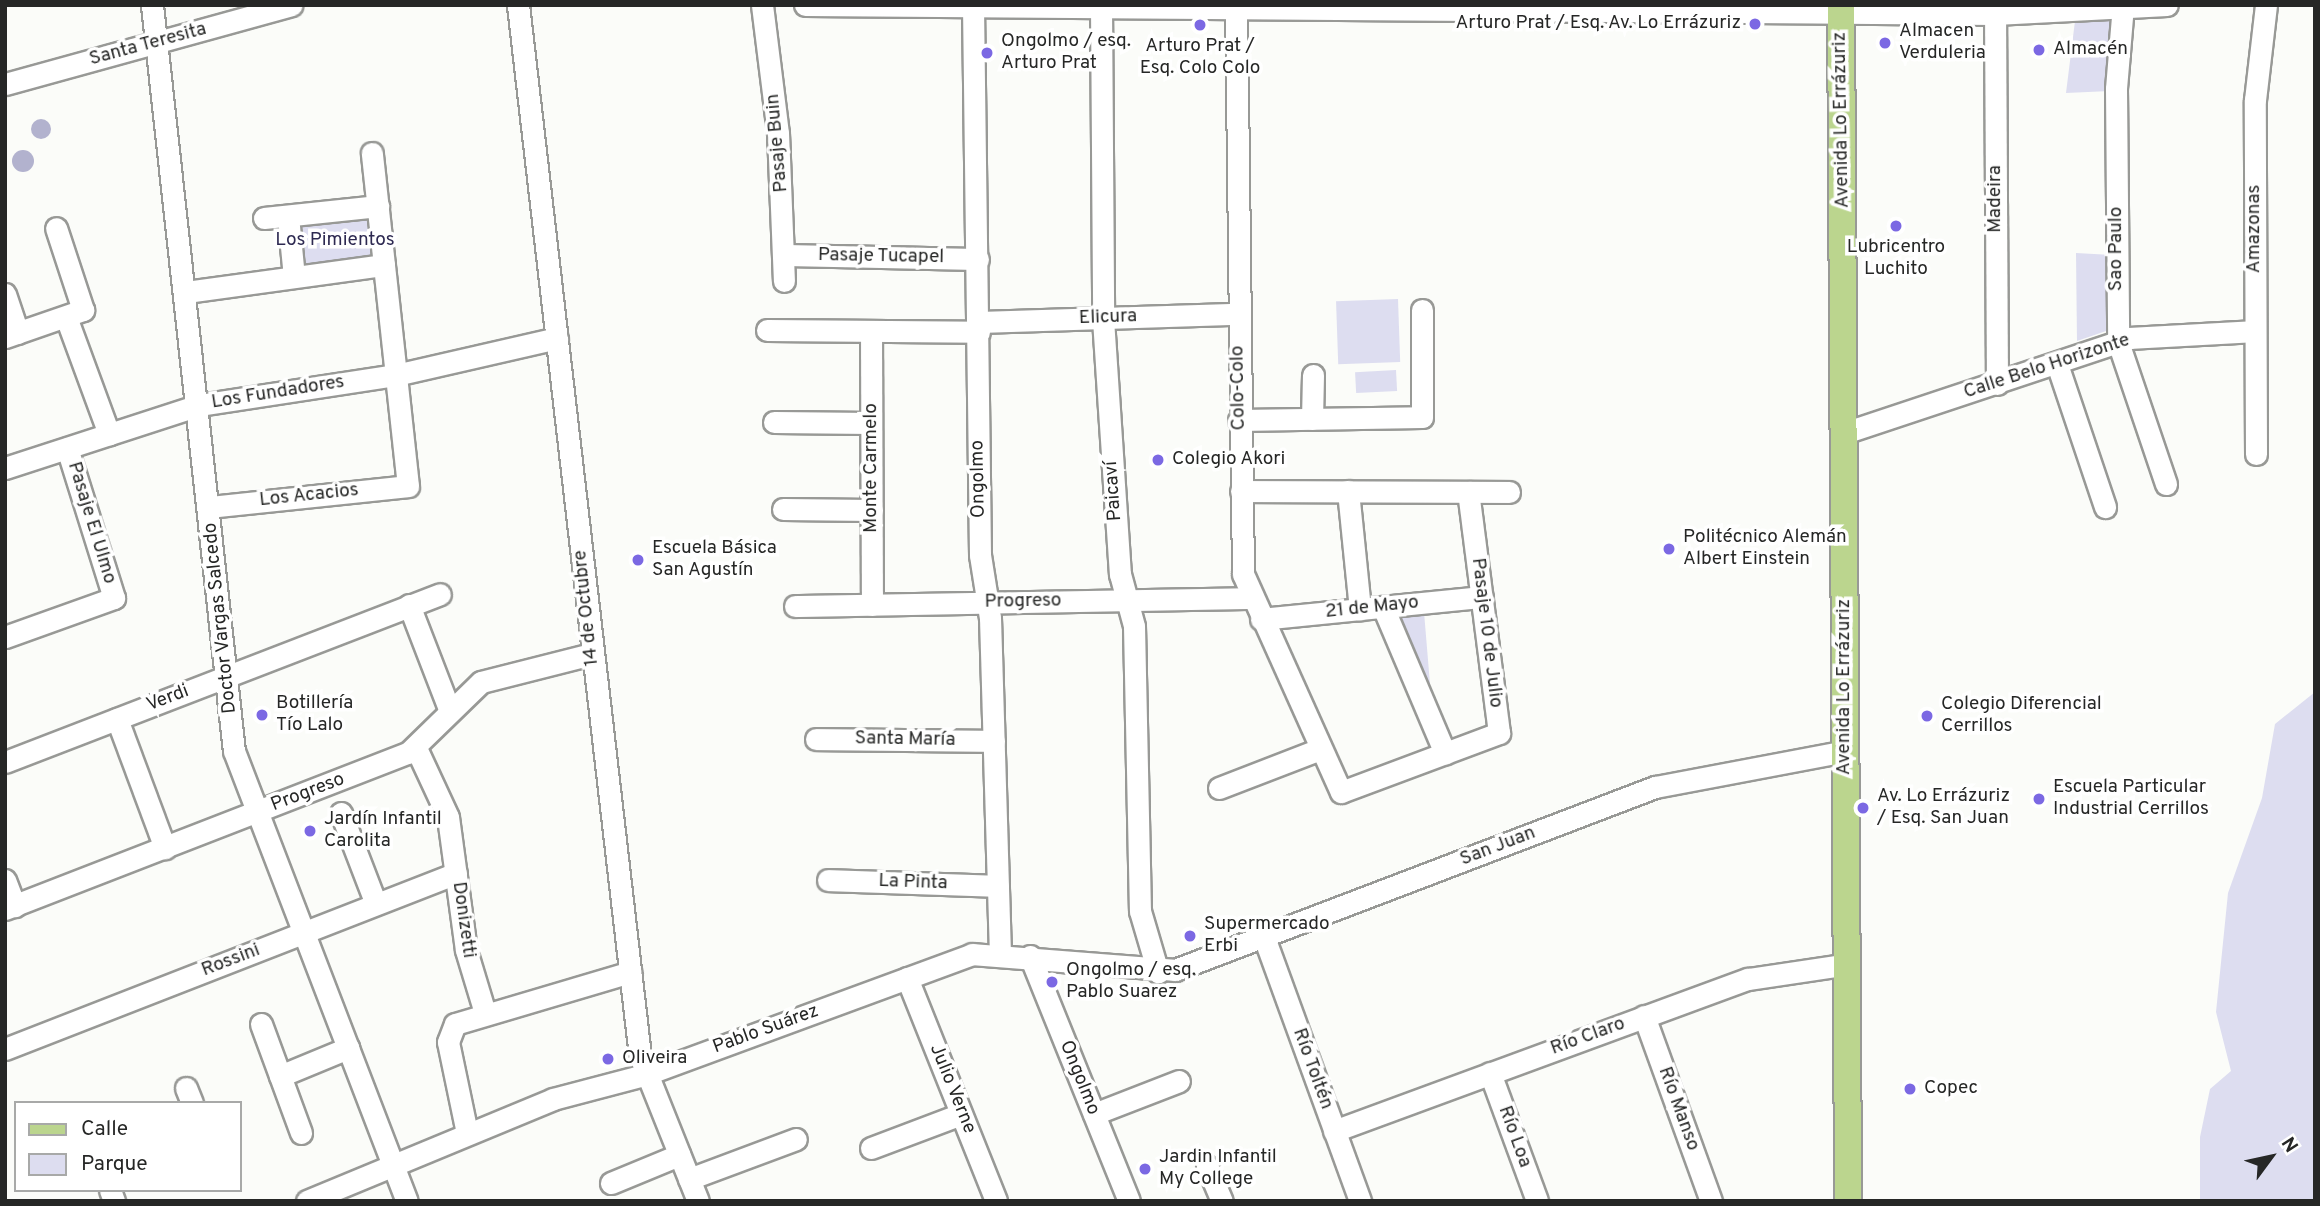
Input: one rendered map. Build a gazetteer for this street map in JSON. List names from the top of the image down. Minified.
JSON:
{"streets":{"main road":["Avenida Lo Errázuriz"],"street":["Santa Teresita","Pasaje Buin","Madeira","Amazonas","Sao Paulo","Pasaje Tucapel","Elicura","Calle Belo Horizonte","Colo-Colo","Los Fundadores","Monte Carmelo","Ongolmo","Paicaví","Los Acacios","Pasaje El Ulmo","Progreso","14 de Octubre","21 de Mayo","Doctor Vargas Salcedo","Pasaje 10 de Julio","Verdi","Santa María","San Juan","La Pinta","Donizetti","Rossini","Pablo Suárez","Río Claro","Río Toltén","Julio Verne","Río Manso","Río Loa"]},"crossings":[["Santa Teresita","Doctor Vargas Salcedo"],["Avenida Lo Errázuriz","Calle Belo Horizonte"],["Avenida Lo Errázuriz","San Juan"],["Avenida Lo Errázuriz","Río Claro"],["Pasaje Buin","Pasaje Tucapel"],["Madeira","Calle Belo Horizonte"],["Amazonas","Calle Belo Horizonte"],["Sao Paulo","Calle Belo Horizonte"],["Pasaje Tucapel","Ongolmo"],["Elicura","Colo-Colo"],["Elicura","Monte Carmelo"],["Elicura","Ongolmo"],["Elicura","Paicaví"],["Colo-Colo","Progreso"],["Colo-Colo","21 de Mayo"],["Colo-Colo","Pasaje 10 de Julio"],["Los Fundadores","Los Acacios"],["Los Fundadores","Pasaje El Ulmo"],["Los Fundadores","14 de Octubre"],["Los Fundadores","Doctor Vargas Salcedo"],["Monte Carmelo","Progreso"],["Ongolmo","Progreso"],["Ongolmo","Santa María"],["Ongolmo","La Pinta"],["Ongolmo","Pablo Suárez"],["Paicaví","Progreso"],["Paicaví","San Juan"],["Paicaví","Pablo Suárez"],["Los Acacios","Doctor Vargas Salcedo"],["Progreso","14 de Octubre"],["Progreso","Doctor Vargas Salcedo"],["Progreso","Donizetti"],["14 de Octubre","Pablo Suárez"],["21 de Mayo","Pasaje 10 de Julio"],["Doctor Vargas Salcedo","Verdi"],["Doctor Vargas Salcedo","Rossini"],["Doctor Vargas Salcedo","Pablo Suárez"],["San Juan","Pablo Suárez"],["San Juan","Río Toltén"],["Donizetti","Rossini"],["Pablo Suárez","Julio Verne"],["Río Claro","Río Toltén"],["Río Claro","Río Manso"],["Río Claro","Río Loa"]],"parks":["Los Pimientos"],"places":["Arturo Prat / Esq. Av. Lo Errázuriz","Arturo Prat / Esq. Colo Colo","Almacen Verduleria","Almacén","Ongolmo / esq. Arturo Prat","Lubricentro Luchito","Colegio Akori","Politécnico Alemán Albert Einstein","Escuela Básica San Agustín","Botillería Tío Lalo","Colegio Diferencial Cerrillos","Escuela Particular Industrial Cerrillos","Av. Lo Errázuriz / Esq. San Juan","Jardín Infantil Carolita","Supermercado Erbi","Ongolmo / esq. Pablo Suarez","Oliveira","Copec","Jardin Infantil My College"],"legend":["Calle","Parque"],"north":"top right"}
